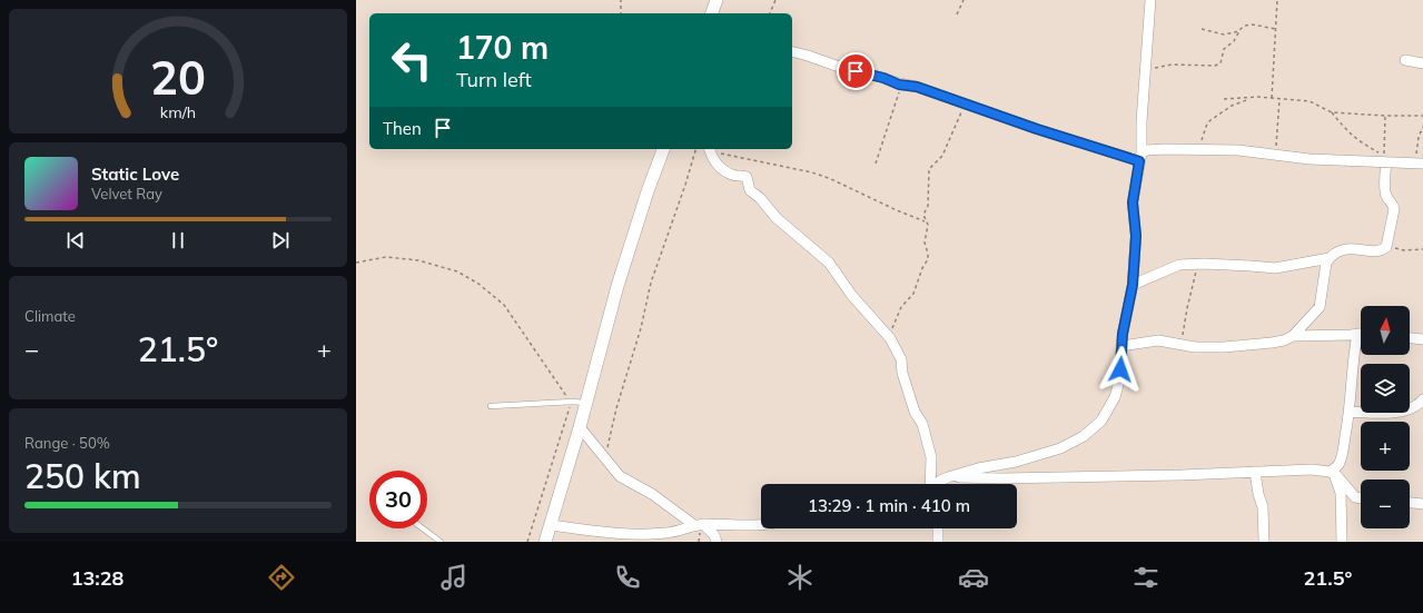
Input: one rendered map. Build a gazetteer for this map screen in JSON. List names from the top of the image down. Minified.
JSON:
{"north":"top","page":{"turn":["170 m","Turn left"],"then":"Then","song":["Static Love","Velvet Ray"],"tile":["Climate",["Range · 50%","250 km"]],"map_buttons":["+","−"],"heat":["−","21.5°","+"],"limit":"30","trip":"13:29 · 1 min · 410 m","tabs":["13:28","21.5°"],"gauge":["20","km/h"]}}
